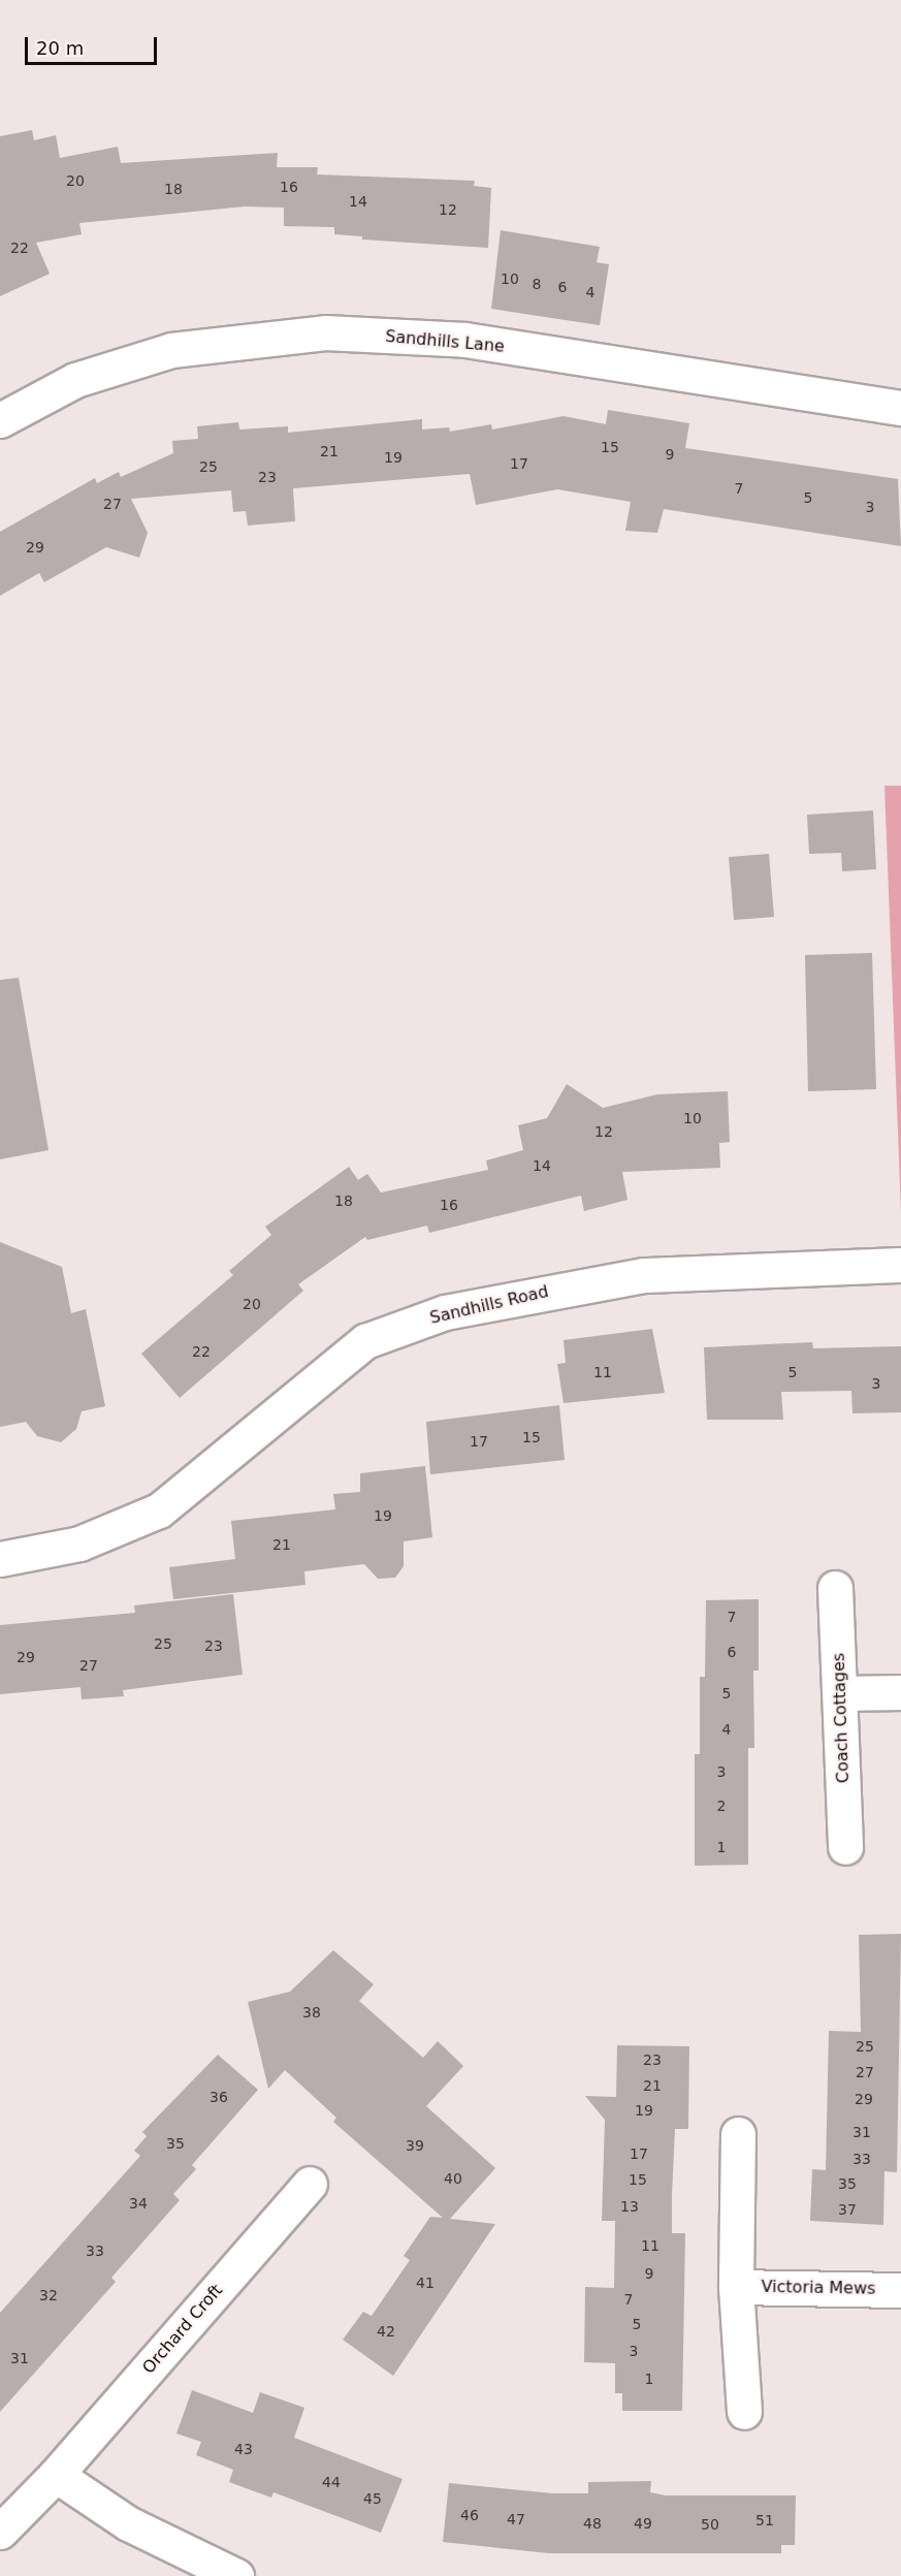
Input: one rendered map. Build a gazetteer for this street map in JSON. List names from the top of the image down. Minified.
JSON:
{"streets":{"street":["Sandhills Lane","Sandhills Road","Coach Cottages","Victoria Mews","Orchard Croft"]},"house_numbers":["20","16","18","14","12","22","10","8","6","4","15","21","9","19","17","25","23","7","5","27","3","29","10","12","14","18","16","20","22","11","5","3","15","17","19","21","7","25","23","6","29","27","5","4","3","2","1","38","25","23","27","21","36","29","19","31","35","39","17","33","40","15","35","34","13","37","11","33","9","41","32","7","5","42","3","31","1","43","44","45","46","47","51","48","49","50"],"scale_bar":"20 m"}
